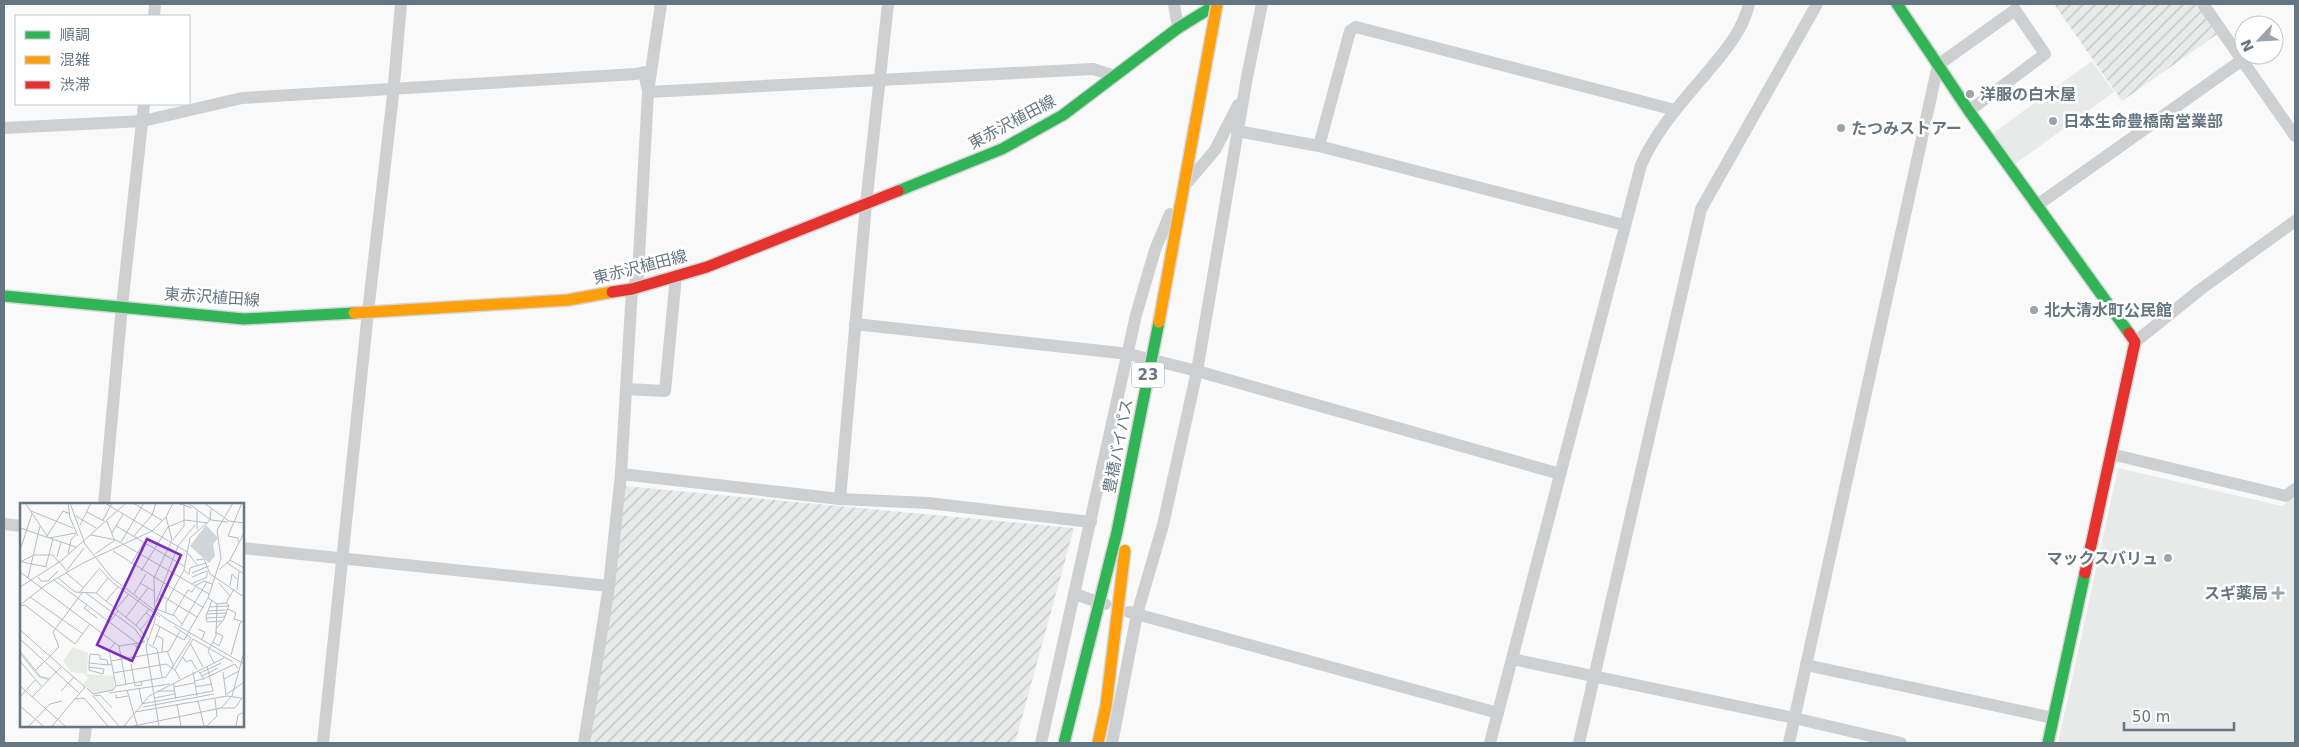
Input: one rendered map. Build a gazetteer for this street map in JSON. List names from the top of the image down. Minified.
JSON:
{"streets":{"main road":["東赤沢植田線","23","豊橋バイパス"]},"crossings":[["東赤沢植田線","豊橋バイパス"],["23","豊橋バイパス"]],"places":{"other":["洋服の白木屋","日本生命豊橋南営業部","たつみストアー","北大清水町公民館","マックスバリュ"],"health":["スギ薬局"]},"legend":["順調","混雑","渋滞"],"scale_bar":"50 m","north":"bottom left"}
